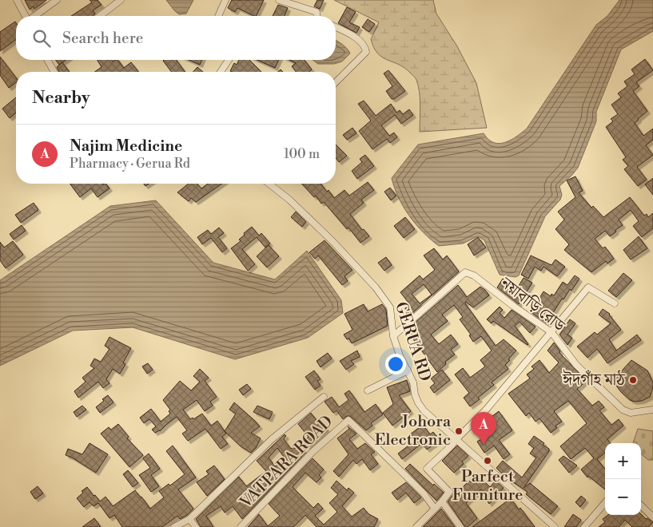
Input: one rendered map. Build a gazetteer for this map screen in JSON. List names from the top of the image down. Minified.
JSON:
{"streets":{"street":["নয়াবাড়ি রোড","GERUA RD","VATPARA ROAD"]},"crossings":[["নয়াবাড়ি রোড","GERUA RD"]],"places":["ঈদগাঁহ মাঠ","Johora Electronic","Parfect Furniture"],"page":{"search":"Search here","heading":"Nearby","list":[{"mark":"A","name":"Najim Medicine","note":"Pharmacy · Gerua Rd","value":"100 m"}],"pins":"A","map_buttons":["+","−"]}}
